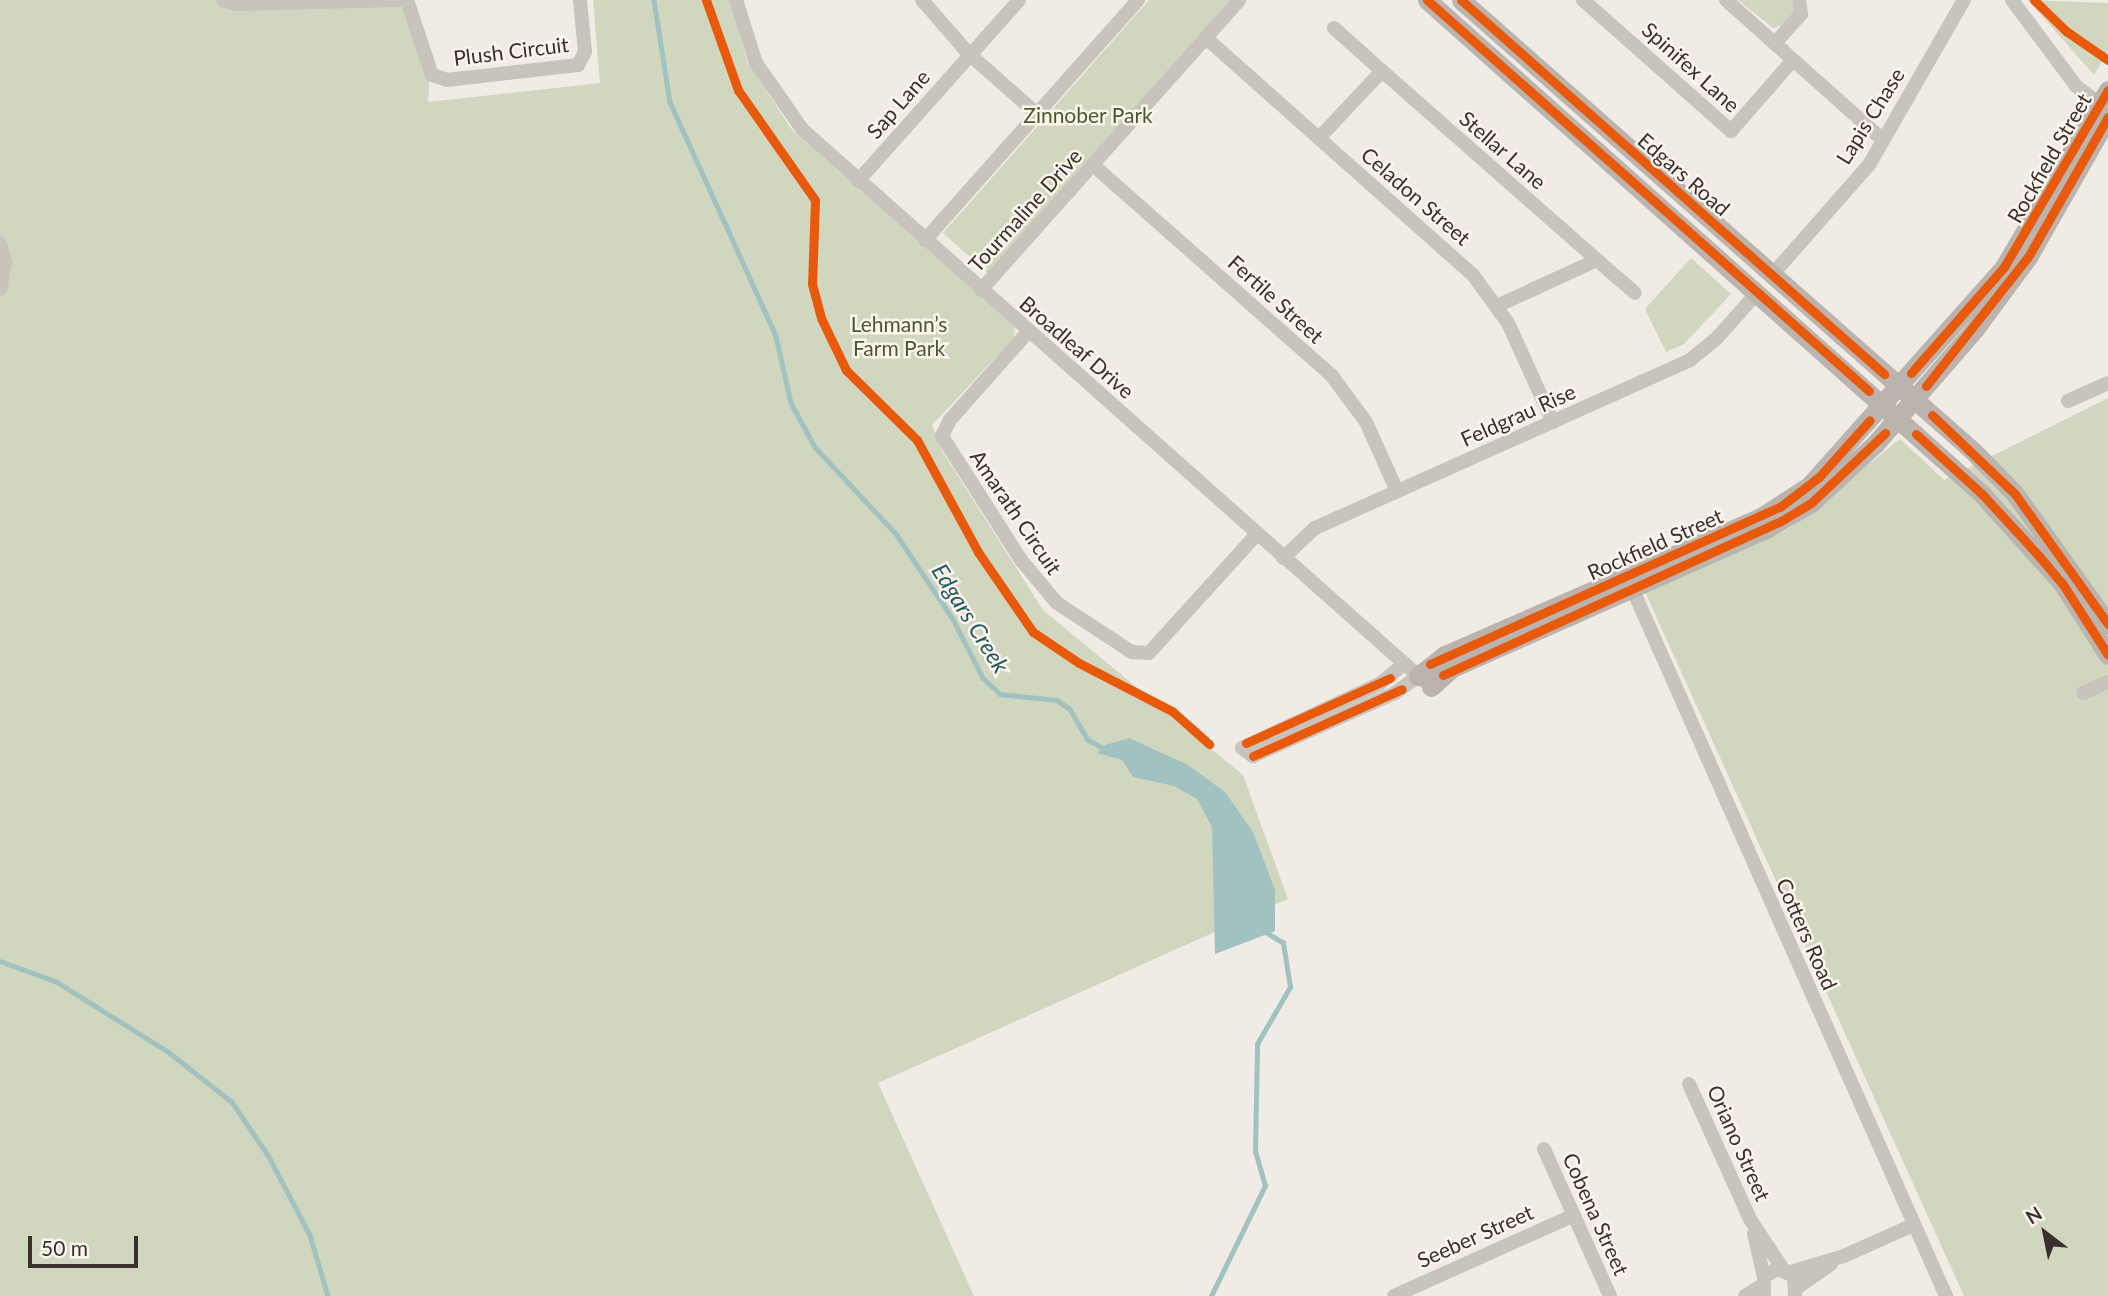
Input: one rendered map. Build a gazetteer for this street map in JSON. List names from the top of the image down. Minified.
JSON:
{"streets":{"main road":["Rockfield Street","Edgars Road"],"street":["Plush Circuit","Spinifex Lane","Sap Lane","Lapis Chase","Stellar Lane","Celadon Street","Tourmaline Drive","Fertile Street","Broadleaf Drive","Feldgrau Rise","Amarath Circuit","Cotters Road","Oriano Street","Cobena Street","Seeber Street"]},"crossings":[["Sap Lane","Broadleaf Drive"],["Lapis Chase","Edgars Road"],["Rockfield Street","Edgars Road"],["Rockfield Street","Broadleaf Drive"],["Rockfield Street","Cotters Road"],["Edgars Road","Feldgrau Rise"],["Celadon Street","Tourmaline Drive"],["Celadon Street","Feldgrau Rise"],["Tourmaline Drive","Fertile Street"],["Tourmaline Drive","Broadleaf Drive"],["Fertile Street","Feldgrau Rise"],["Broadleaf Drive","Feldgrau Rise"],["Broadleaf Drive","Amarath Circuit"],["Cobena Street","Seeber Street"]],"water":["Edgars Creek"],"parks":["Zinnober Park","Lehmann’s Farm Park"],"scale_bar":"50 m","north":"top left"}
